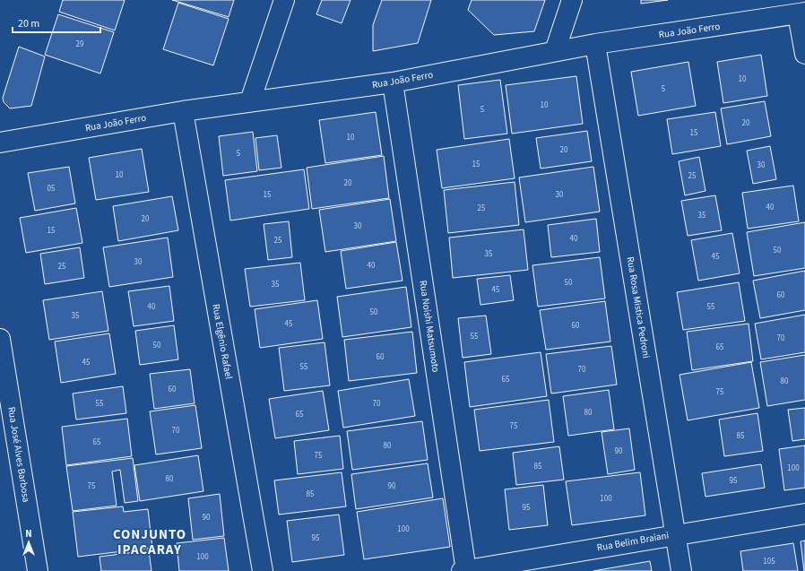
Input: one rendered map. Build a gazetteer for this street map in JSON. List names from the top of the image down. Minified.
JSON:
{"streets":{"street":["Rua João Ferro","Rua Rosa Mistica Pedroni","Rua Noishi Matsumoto","Rua Elgênio Rafael","Rua José Alves Barbosa","Rua Belim Braiani"]},"crossings":[["Rua João Ferro","Rua Rosa Mistica Pedroni"],["Rua João Ferro","Rua Noishi Matsumoto"],["Rua João Ferro","Rua Elgênio Rafael"],["Rua Rosa Mistica Pedroni","Rua Belim Braiani"],["Rua Noishi Matsumoto","Rua Belim Braiani"]],"districts":["CONJUNTO IPACARAY"],"house_numbers":["29","10","5","10","5","20","15","10","20","5","15","30","10","25","20","05","15","30","40","25","35","20","30","15","40","25","50","35","45","30","40","25","50","35","45","60","40","55","50","35","45","60","55","70","50","65","60","45","55","70","65","80","60","75","55","70","80","65","75","70","85","65","80","90","75","85","100","80","95","75","90","85","100","95","90","100","95","100","105"],"scale_bar":"20 m","north":"top"}
